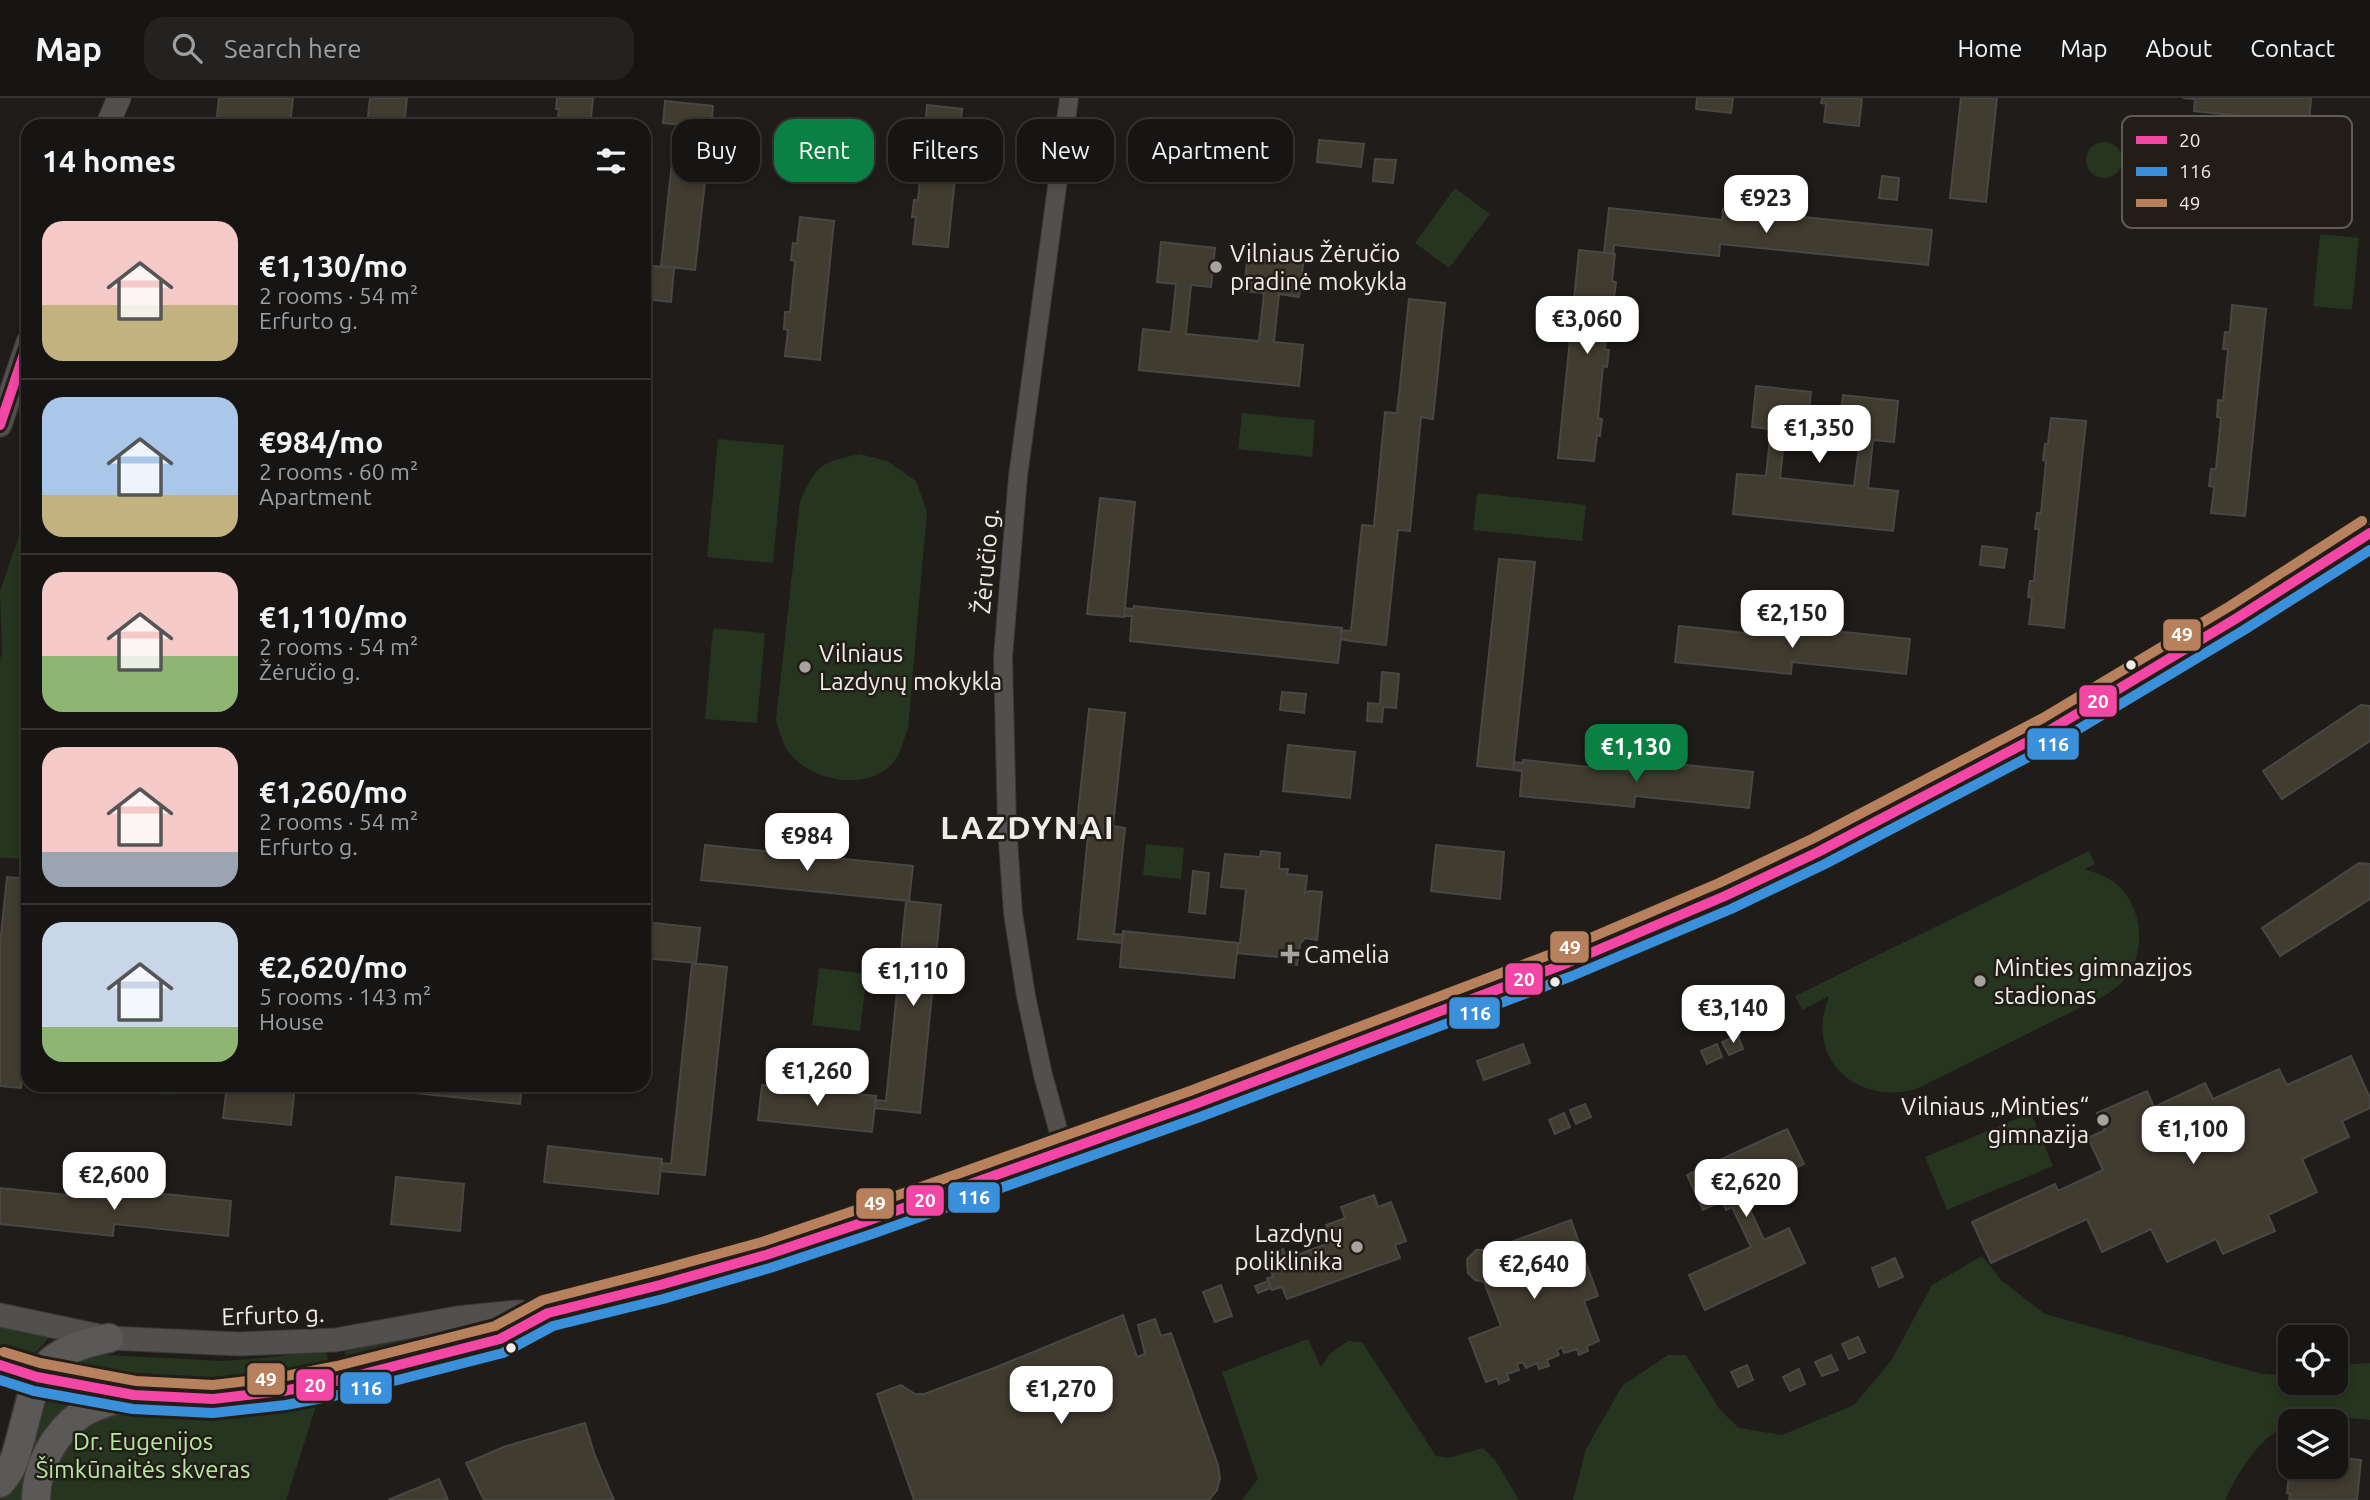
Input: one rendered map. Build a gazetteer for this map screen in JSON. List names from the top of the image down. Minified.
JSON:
{"streets":{"street":["Žėručio g.","Erfurto g."]},"crossings":[["Žėručio g.","Erfurto g."]],"districts":["LAZDYNAI"],"parks":["Dr. Eugenijos Šimkūnaitės skveras"],"places":{"other":["Vilniaus Žėručio pradinė mokykla","Vilniaus Lazdynų mokykla","Minties gimnazijos stadionas","Vilniaus „Minties“ gimnazija","Lazdynų poliklinika"],"health":["Camelia"]},"lines":["transit line 20","transit line 49","transit line 116"],"legend":["20","116","49"],"page":{"header":"Map","search":"Search here","nav":["Home","Map","About","Contact"],"chip":["Buy","Rent","Filters","New","Apartment"],"heading":"14 homes","price":["€923","€3,060","€1,350","€2,150","€1,130","€984","€1,110","€3,140","€1,260","€1,100","€2,600","€2,620","€2,640","€1,270"],"list":[{"name":"€1,130/mo","note":"2 rooms · 54 m² · Erfurto g."},{"name":"€984/mo","note":"2 rooms · 60 m² · Apartment"},{"name":"€1,110/mo","note":"2 rooms · 54 m² · Žėručio g."},{"name":"€1,260/mo","note":"2 rooms · 54 m² · Erfurto g."},{"name":"€2,620/mo","note":"5 rooms · 143 m² · House"}]}}
